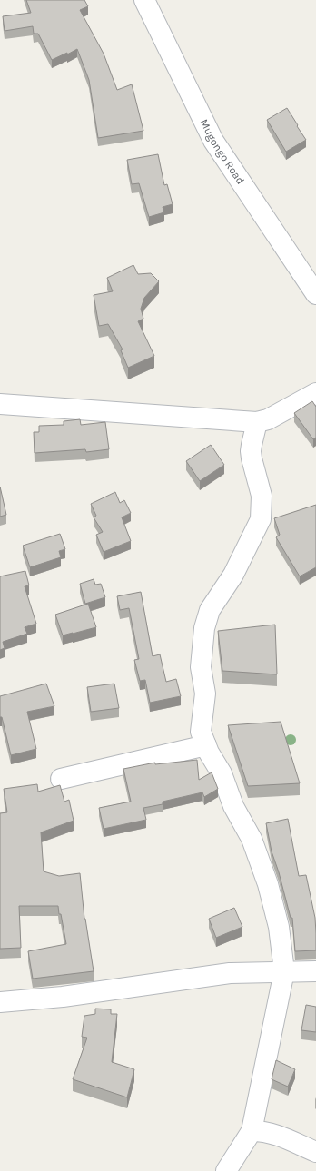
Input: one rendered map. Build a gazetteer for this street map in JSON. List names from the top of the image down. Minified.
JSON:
{"streets":{"street":["Mugongo Road"]}}
